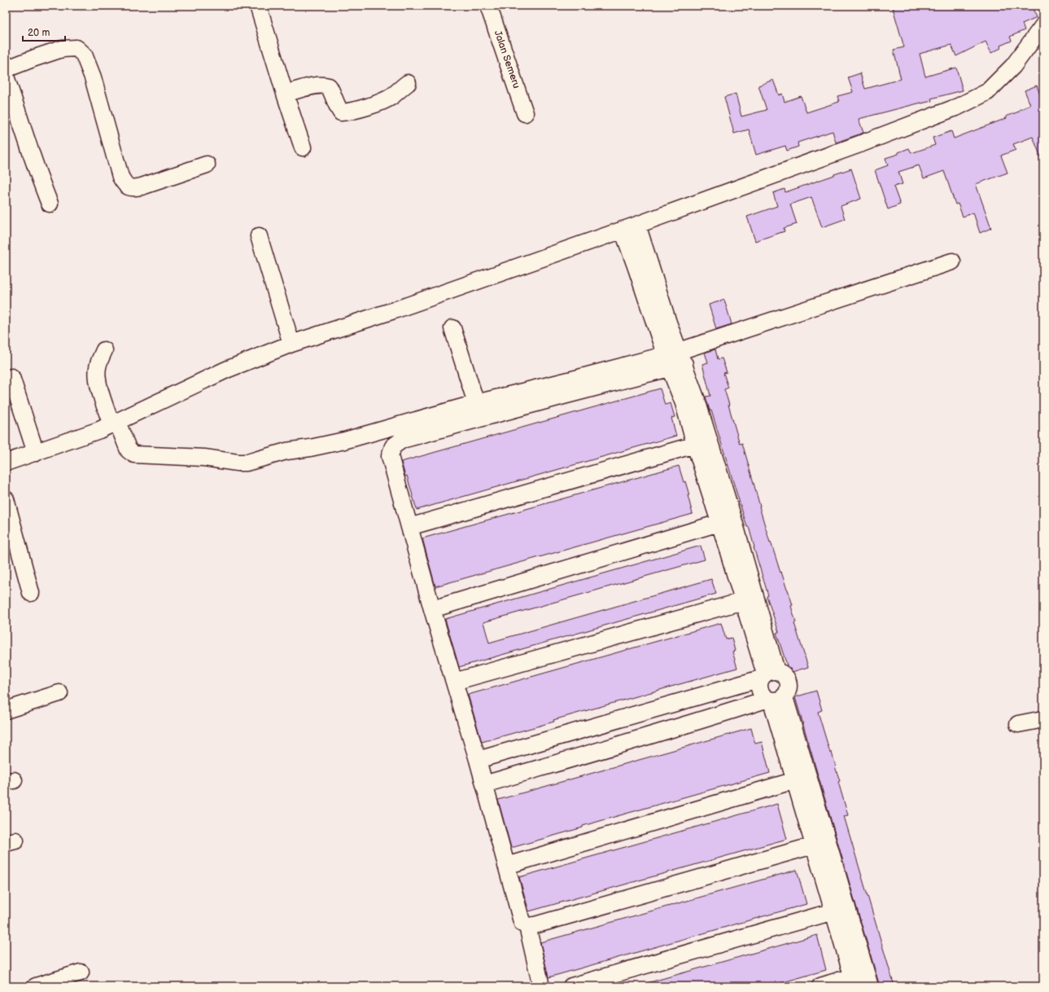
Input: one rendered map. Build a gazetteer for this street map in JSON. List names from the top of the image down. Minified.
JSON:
{"streets":{"street":["Jalan Semeru"]},"scale_bar":"20 m"}
